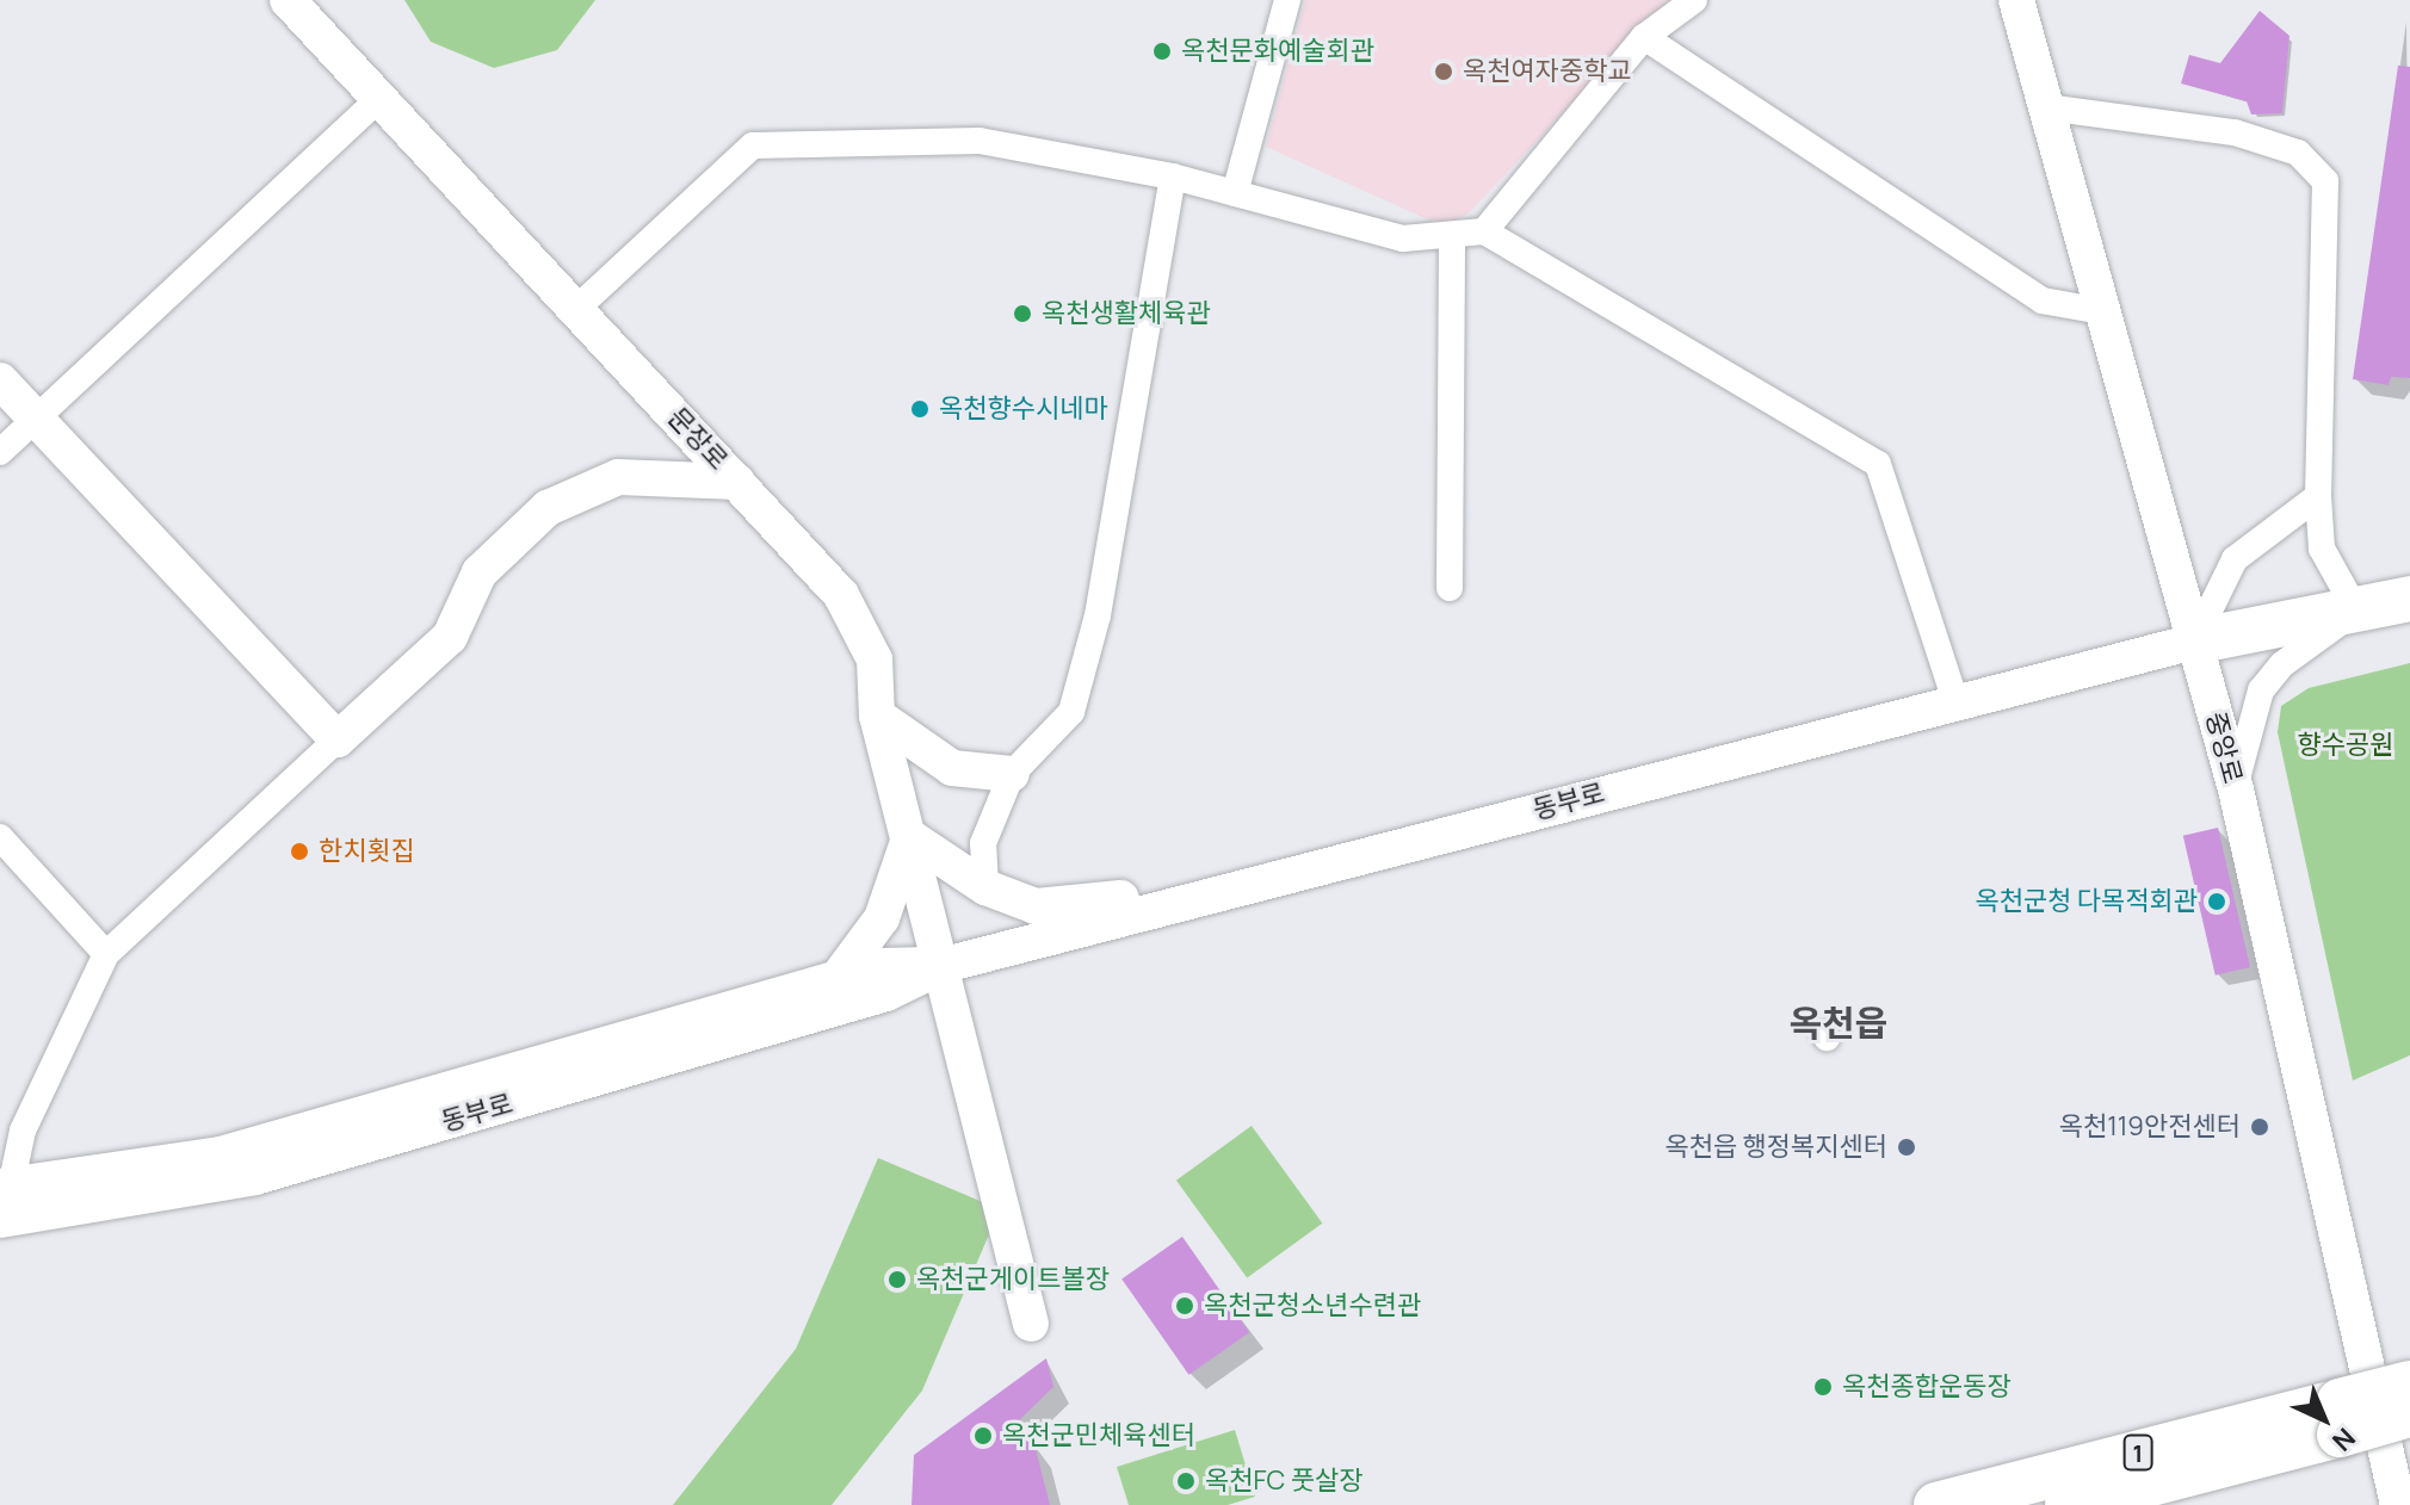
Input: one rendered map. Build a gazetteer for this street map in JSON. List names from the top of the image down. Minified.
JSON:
{"streets":{"highway":["1"],"street":["문장로","중앙로","동부로"]},"crossings":[["문장로","동부로"],["중앙로","동부로"]],"districts":["옥천읍"],"parks":["향수공원"],"places":["옥천문화예술회관","옥천여자중학교","옥천생활체육관","옥천향수시네마","한치횟집","옥천군청 다목적회관","옥천119안전센터","옥천읍 행정복지센터","옥천군게이트볼장","옥천군청소년수련관","옥천종합운동장","옥천군민체육센터","옥천FC 풋살장"],"north":"bottom right"}
